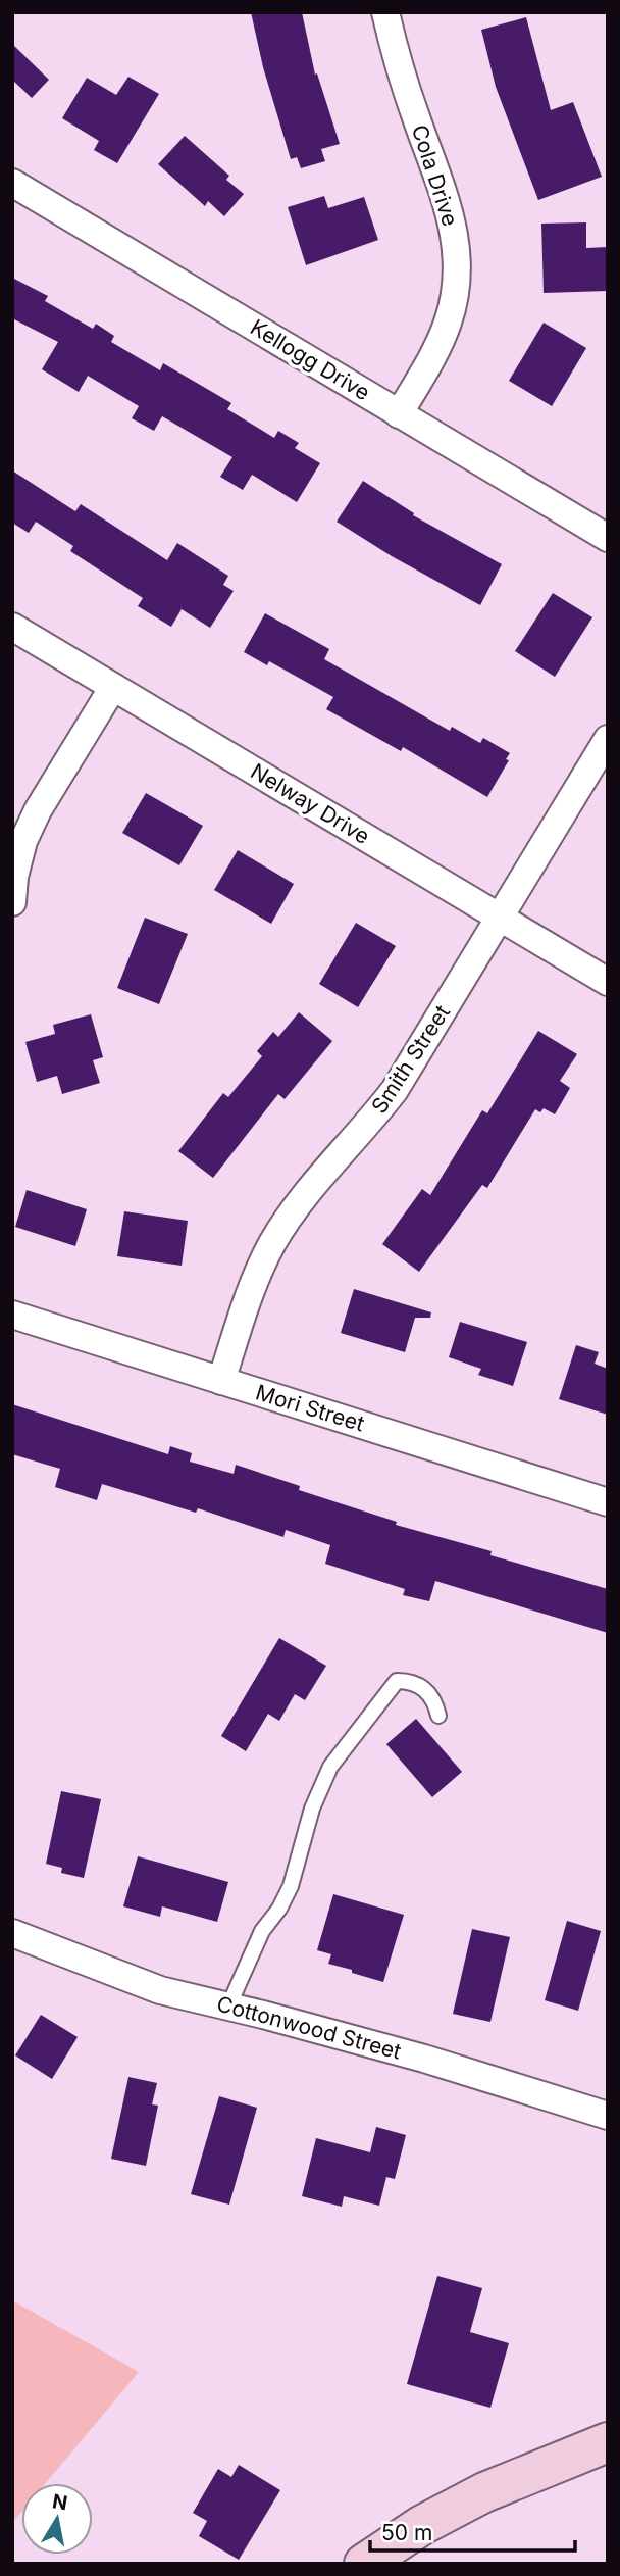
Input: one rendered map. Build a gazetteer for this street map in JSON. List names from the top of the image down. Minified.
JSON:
{"streets":{"street":["Cola Drive","Kellogg Drive","Nelway Drive","Smith Street","Mori Street","Cottonwood Street"]},"crossings":[["Cola Drive","Kellogg Drive"],["Nelway Drive","Smith Street"],["Smith Street","Mori Street"]],"scale_bar":"50 m","north":"top"}
